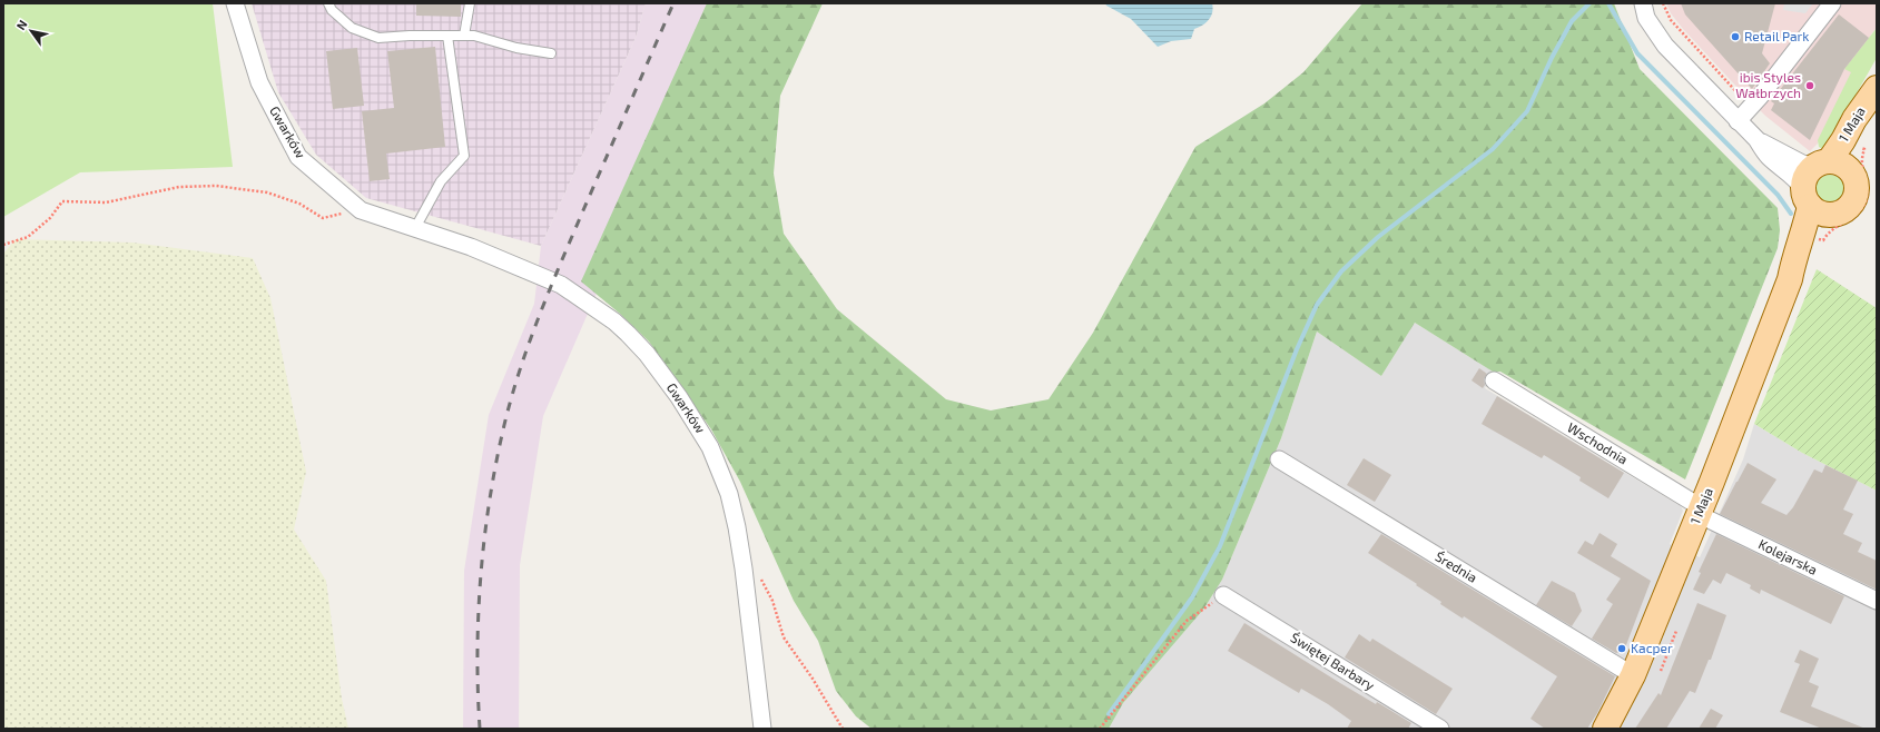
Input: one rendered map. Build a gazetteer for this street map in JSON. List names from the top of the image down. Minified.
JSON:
{"streets":{"main road":["1 Maja"],"street":["Gwarków","Wschodnia","Kolejarska","Średnia","Świętej Barbary"]},"crossings":[["1 Maja","Wschodnia"],["1 Maja","Kolejarska"],["1 Maja","Średnia"],["Wschodnia","Kolejarska"]],"places":["Retail Park","ibis Styles Wałbrzych","Kacper"],"north":"top left"}
